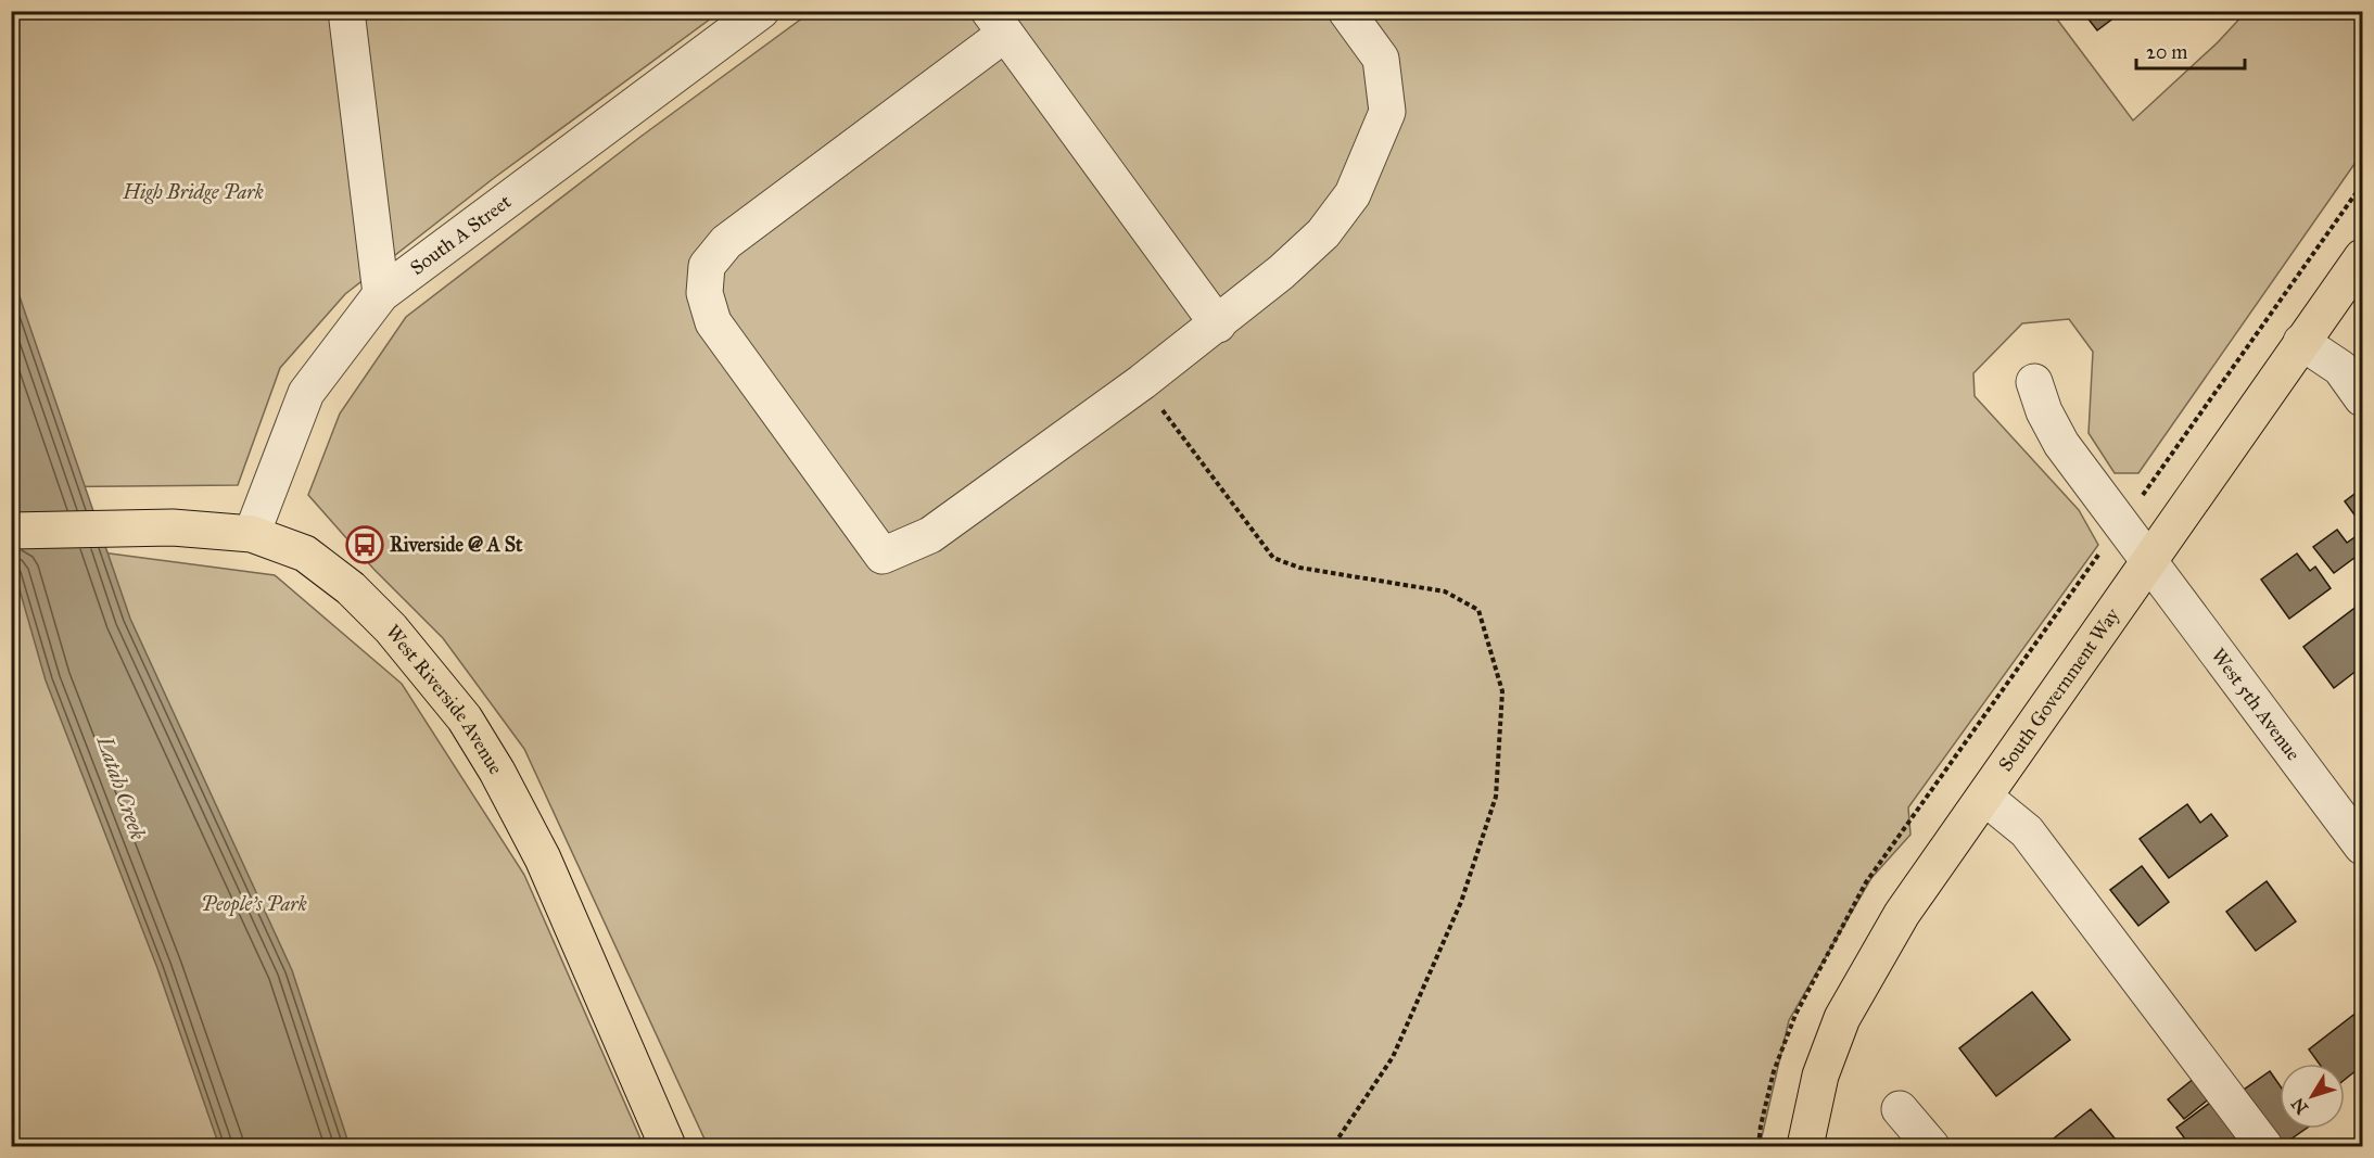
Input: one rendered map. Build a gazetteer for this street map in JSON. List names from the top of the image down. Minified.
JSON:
{"streets":{"main road":["South Government Way","West Riverside Avenue"],"street":["South A Street","West 5th Avenue"]},"crossings":[["South A Street","West Riverside Avenue"],["South Government Way","West 5th Avenue"]],"water":["Latah Creek"],"parks":["High Bridge Park","People's Park"],"places":{"bus stop":["Riverside @ A St"]},"scale_bar":"20 m","north":"bottom left"}
